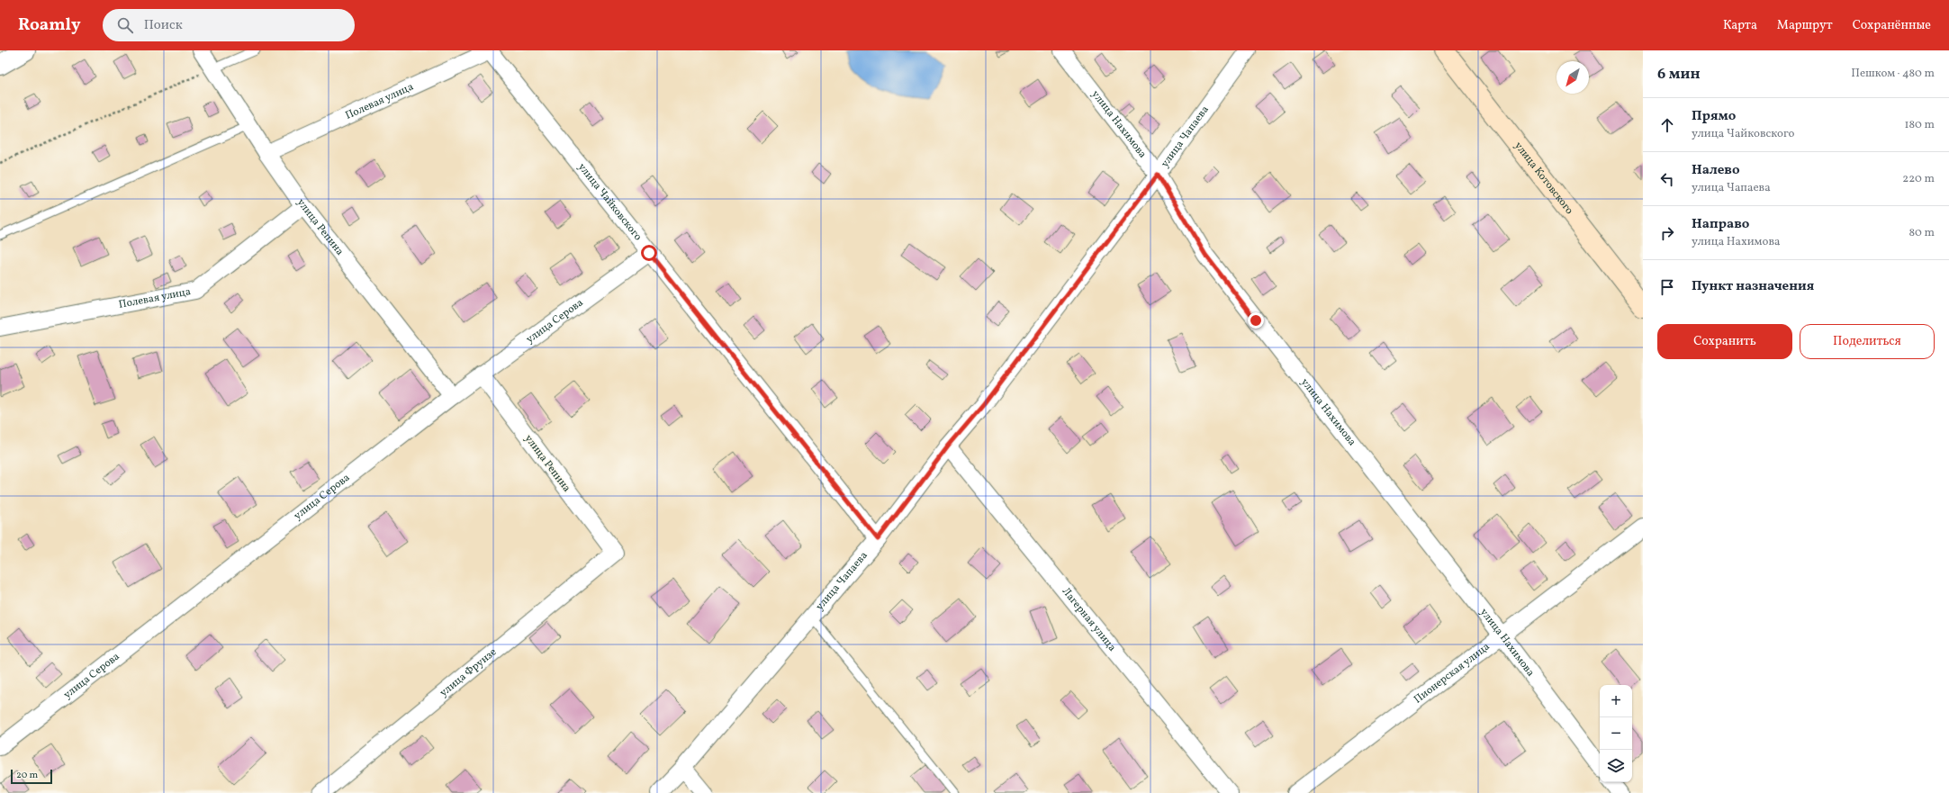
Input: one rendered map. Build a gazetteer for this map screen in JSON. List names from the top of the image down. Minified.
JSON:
{"streets":{"main road":["улица Котовского"],"street":["Полевая улица","улица Нахимова","улица Чапаева","улица Чайковского","улица Репина","улица Серова","Лагерная улица","улица Фрунзе","Пионерская улица"]},"crossings":[["Полевая улица","улица Чайковского"],["Полевая улица","улица Репина"],["улица Нахимова","улица Чапаева"],["улица Нахимова","Пионерская улица"],["улица Чапаева","улица Чайковского"],["улица Чапаева","Лагерная улица"],["улица Чайковского","улица Серова"],["улица Репина","улица Серова"],["улица Репина","улица Фрунзе"]],"scale_bar":"20 m","north":"bottom left","page":{"header":"Roamly","search":"Поиск","nav":["Карта","Маршрут","Сохранённые"],"heading":["6 мин","Пешком · 480 m"],"list":[["Прямо","улица Чайковского","180 m"],["Налево","улица Чапаева","220 m"],["Направо","улица Нахимова","80 m"],"Пункт назначения"],"buttons":["Сохранить","Поделиться"],"map_buttons":["+","−"],"scale":"20 m"}}
